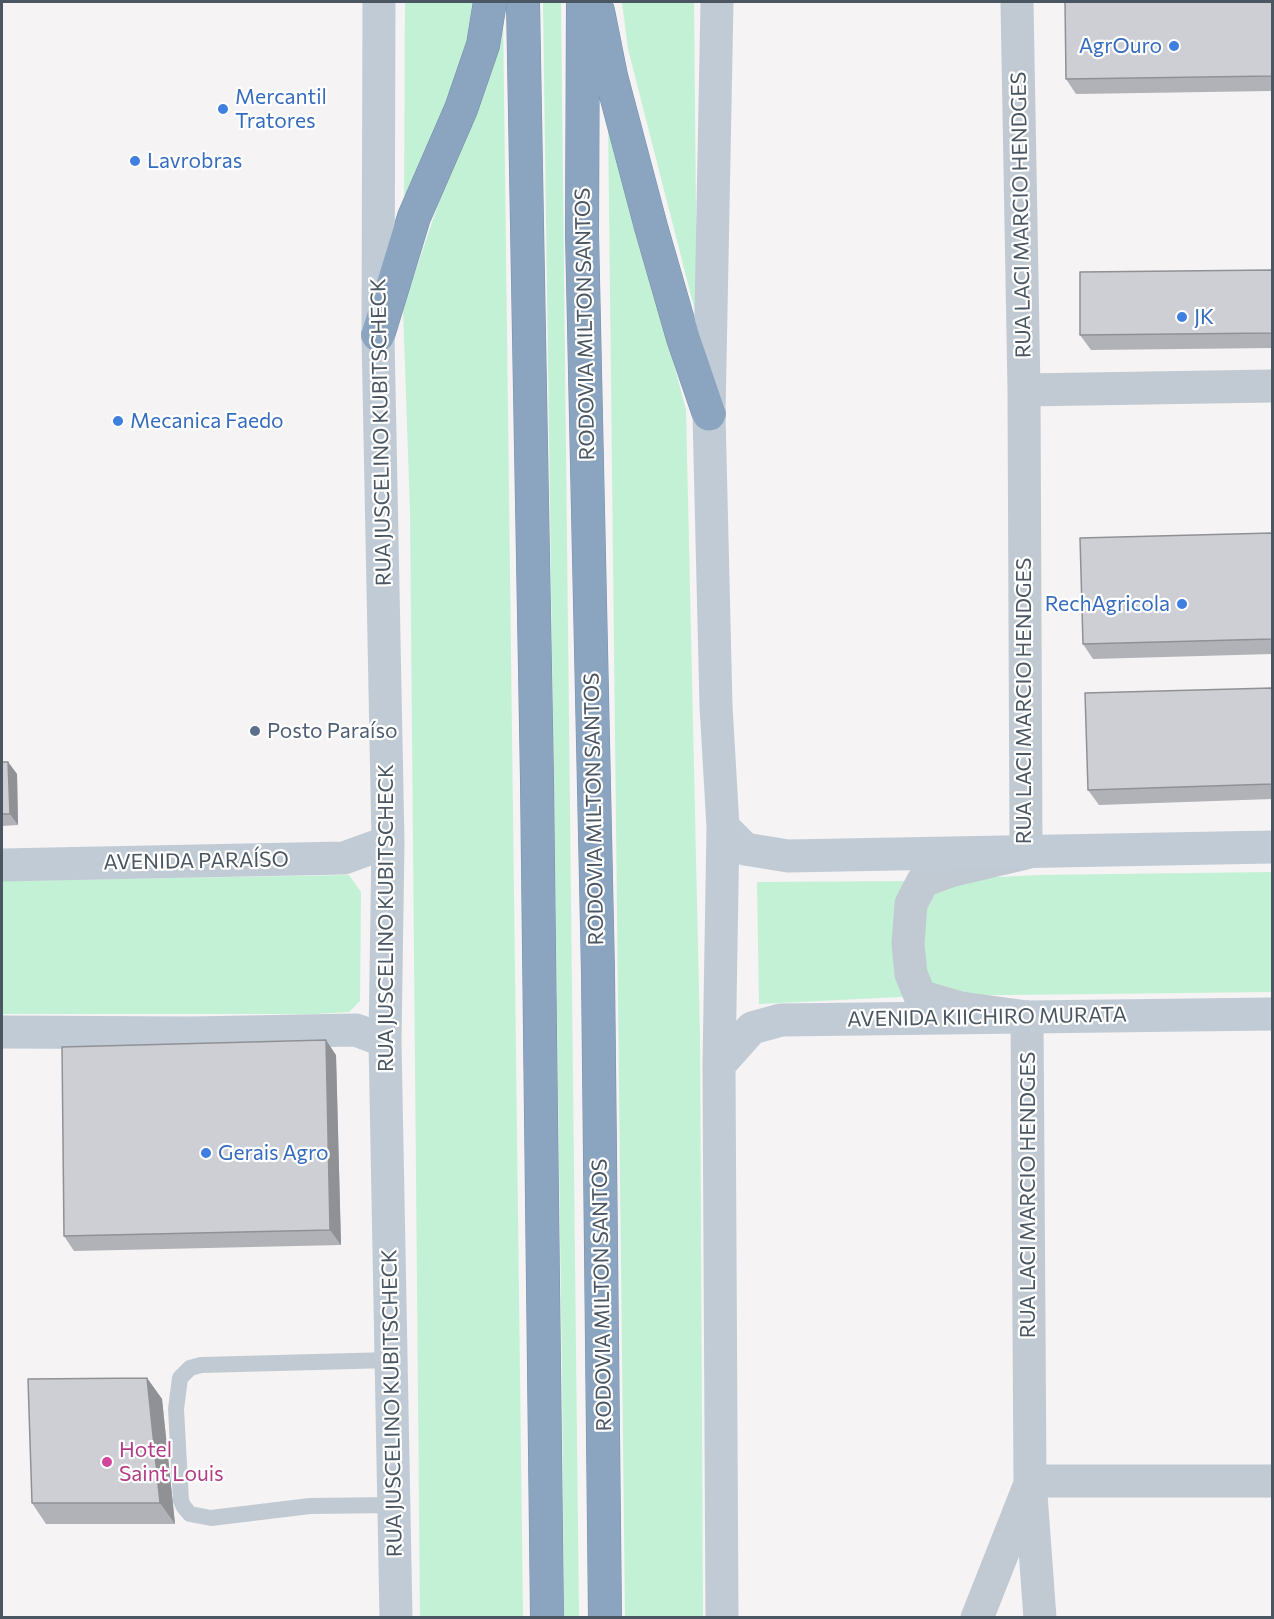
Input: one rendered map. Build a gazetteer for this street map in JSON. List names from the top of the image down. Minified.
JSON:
{"streets":{"highway":["RODOVIA MILTON SANTOS"],"main road":["RUA JUSCELINO KUBITSCHECK","AVENIDA PARAÍSO","AVENIDA KIICHIRO MURATA"],"street":["RUA LACI MARCIO HENDGES"]},"crossings":[["RUA LACI MARCIO HENDGES","AVENIDA KIICHIRO MURATA"],["RUA JUSCELINO KUBITSCHECK","AVENIDA PARAÍSO"]],"places":["AgrOuro","Mercantil Tratores","Lavrobras","JK","Mecanica Faedo","RechAgricola","Posto Paraíso","Gerais Agro","Hotel Saint Louis"]}
